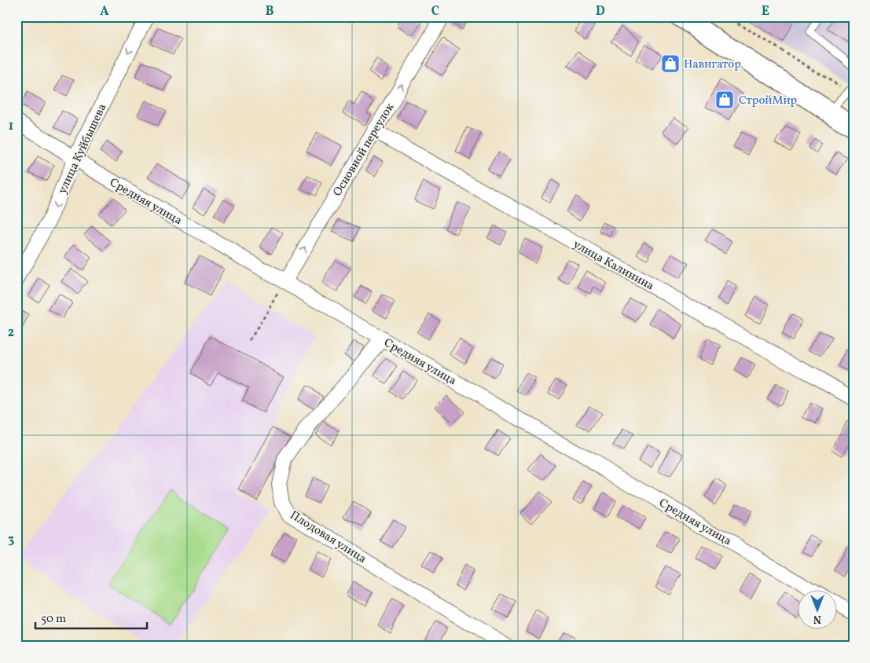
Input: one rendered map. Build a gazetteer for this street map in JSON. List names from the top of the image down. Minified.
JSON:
{"streets":{"street":["улица Куйбышева","Основной переулок","Средняя улица","улица Калинина","Плодовая улица"]},"crossings":[["улица Куйбышева","Средняя улица"],["Основной переулок","Средняя улица"],["Основной переулок","улица Калинина"],["Средняя улица","Плодовая улица"]],"one_way":["улица Куйбышева","Основной переулок"],"places":{"shop":["Навигатор","СтройМир"]},"scale_bar":"50 m","north":"bottom","grid":{"columns":["A","B","C","D","E"],"rows":["1","2","3"]}}
